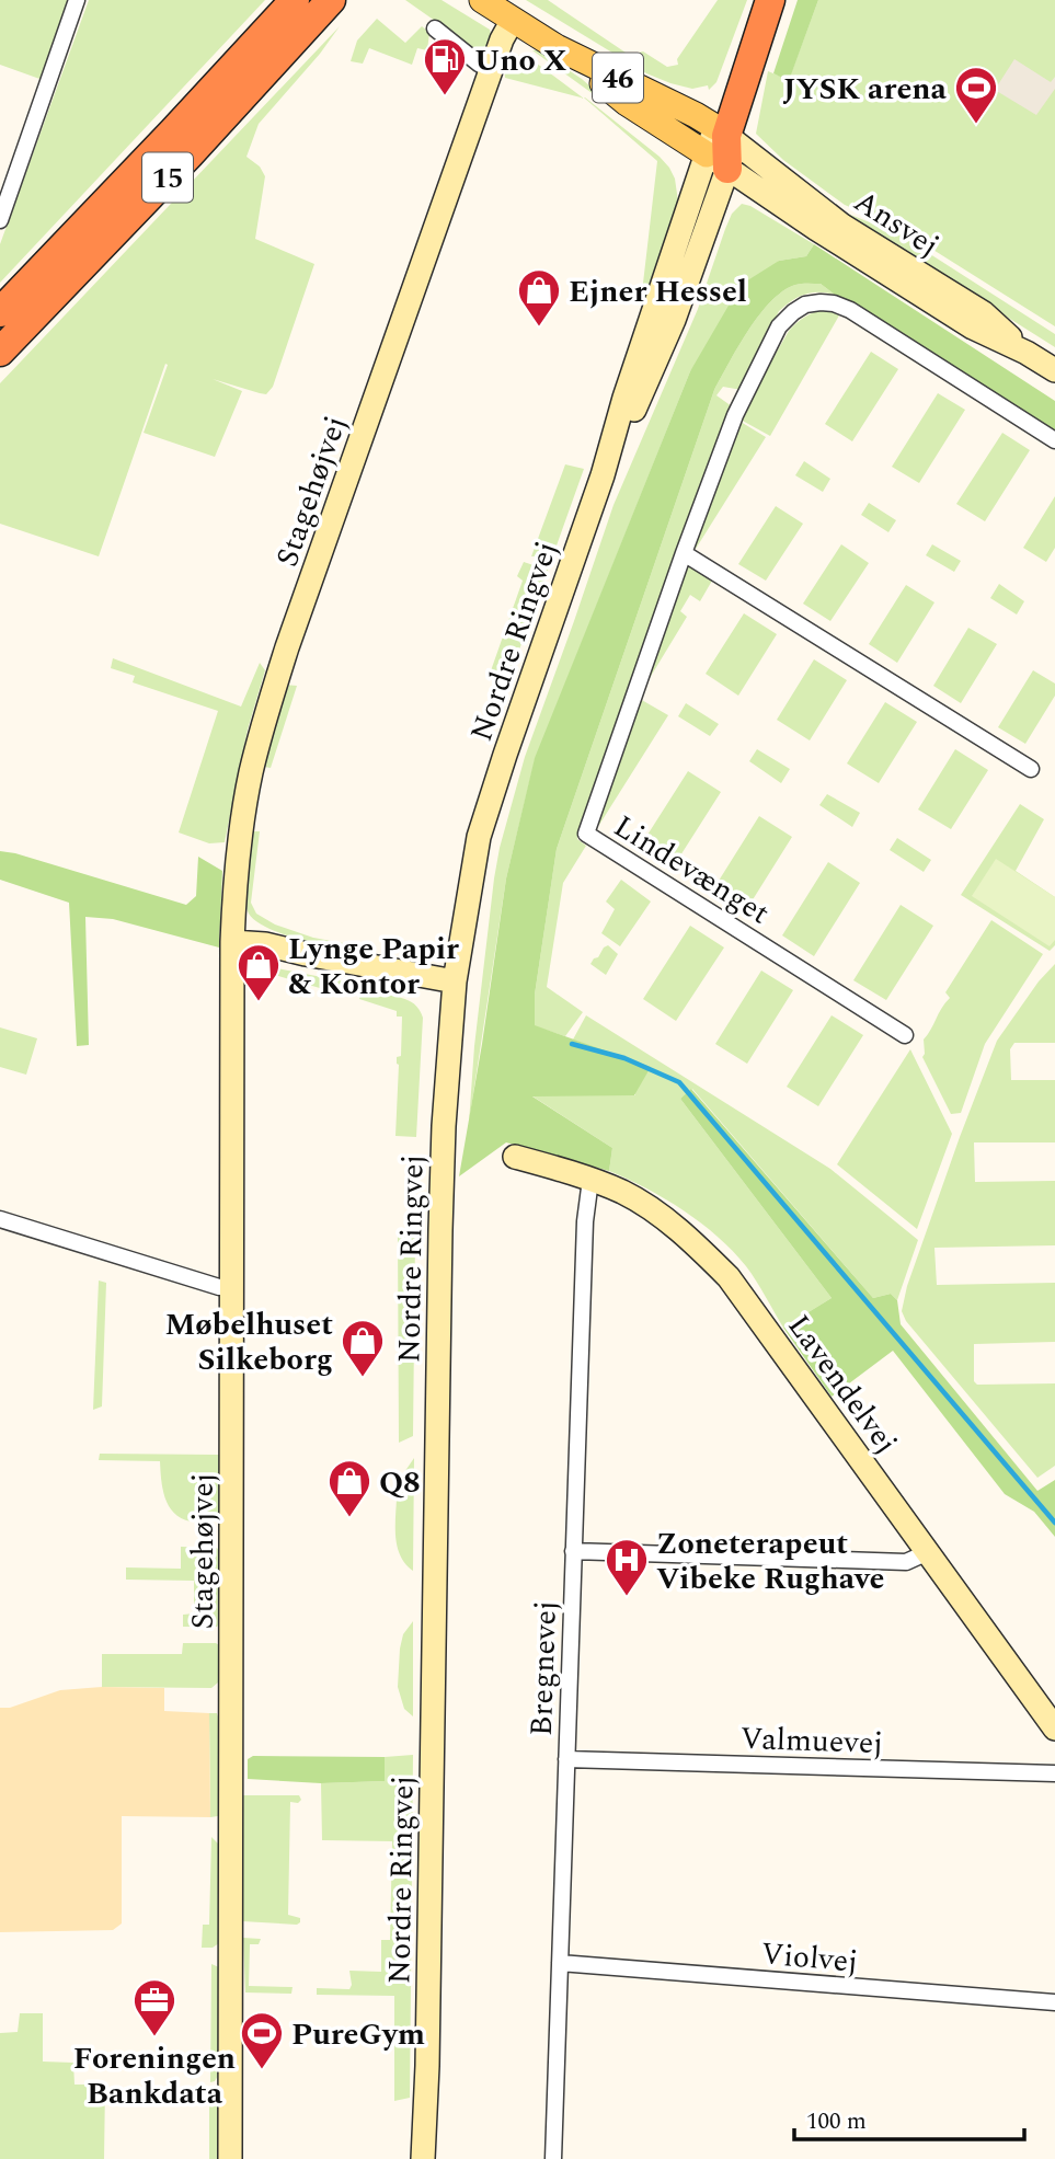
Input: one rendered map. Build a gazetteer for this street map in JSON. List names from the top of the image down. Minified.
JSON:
{"streets":{"highway":["15"],"main road":["46"],"street":["Ansvej","Stagehøjvej","Nordre Ringvej","Lindevænget","Lavendelvej","Bregnevej","Valmuevej","Violvej"]},"crossings":[["46","Ansvej"],["46","Stagehøjvej"],["46","Nordre Ringvej"],["Ansvej","Nordre Ringvej"],["Lavendelvej","Bregnevej"],["Bregnevej","Valmuevej"],["Bregnevej","Violvej"]],"places":{"fuel station":["Uno X"],"sports":["JYSK arena","PureGym"],"shop":["Ejner Hessel","Lynge Papir & Kontor","Møbelhuset Silkeborg","Q8"],"hospital":["Zoneterapeut Vibeke Rughave"],"office":["Foreningen Bankdata"]},"scale_bar":"100 m"}
